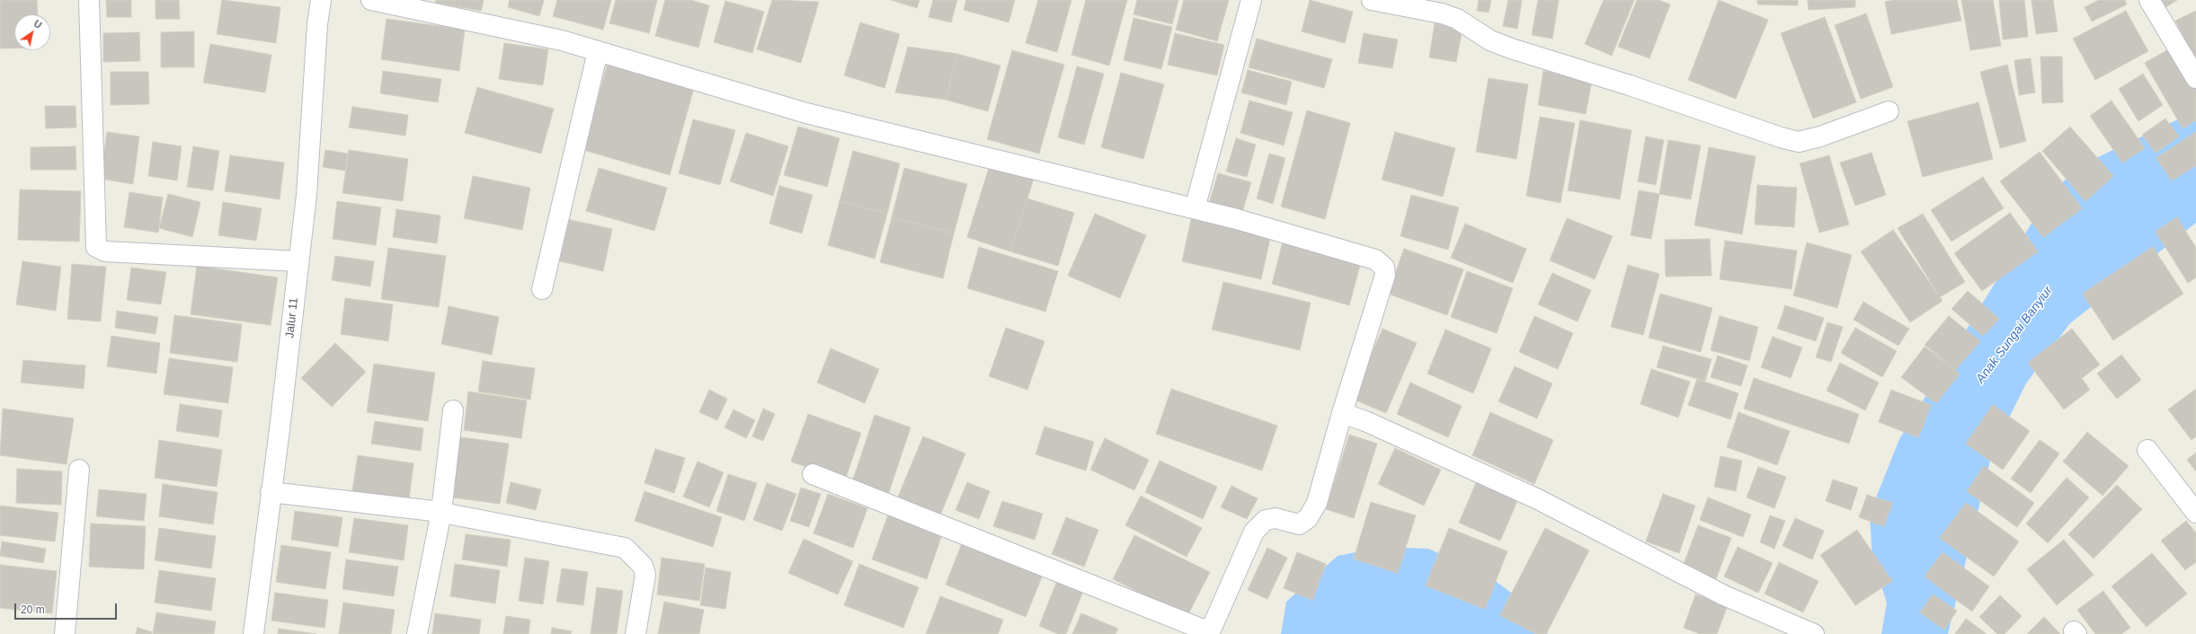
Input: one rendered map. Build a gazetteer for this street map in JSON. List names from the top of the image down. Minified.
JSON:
{"streets":{"street":["Jalur 11"]},"water":["Anak Sungai Banyiur"],"scale_bar":"20 m","north":"top right"}
